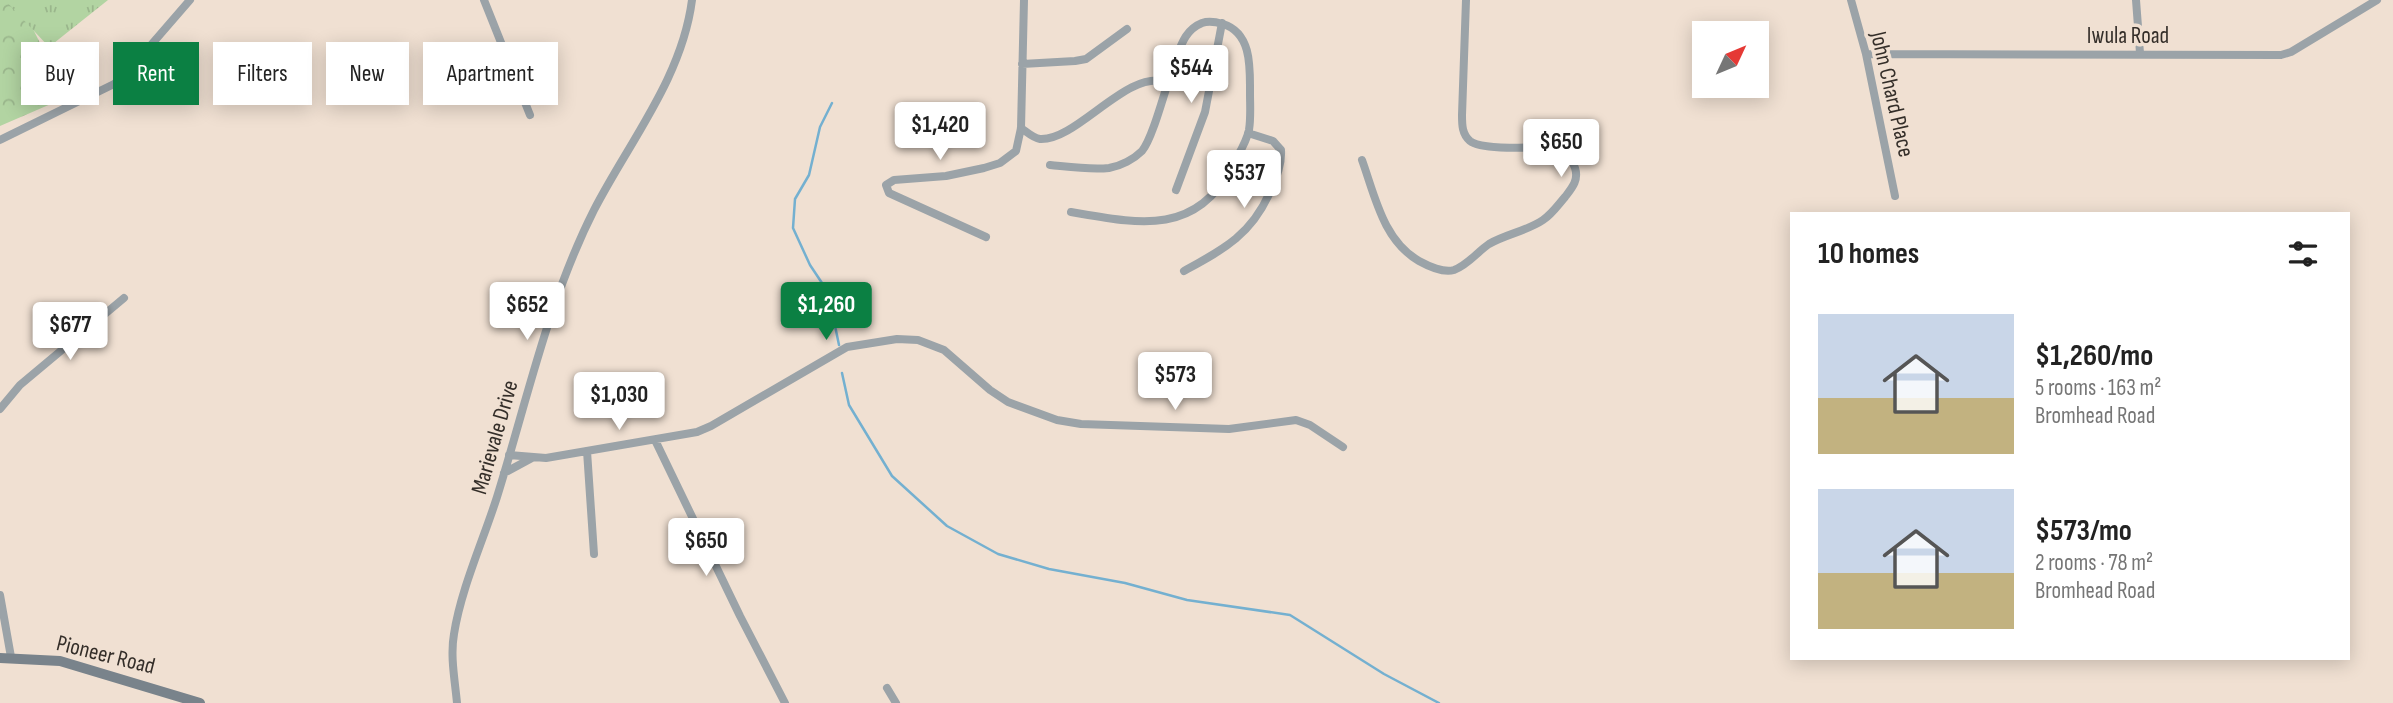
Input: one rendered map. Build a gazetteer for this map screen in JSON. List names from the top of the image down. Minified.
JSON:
{"streets":{"main road":["Pioneer Road"],"street":["Iwula Road","John Chard Place","Marievale Drive"]},"crossings":[["Iwula Road","John Chard Place"]],"north":"top right","page":{"chip":["Buy","Rent","Filters","New","Apartment"],"price":["$544","$1,420","$650","$537","$652","$1,260","$677","$573","$1,030","$650"],"heading":"10 homes","list":[{"name":"$1,260/mo","note":"5 rooms · 163 m² · Bromhead Road"},{"name":"$573/mo","note":"2 rooms · 78 m² · Bromhead Road"}]}}
